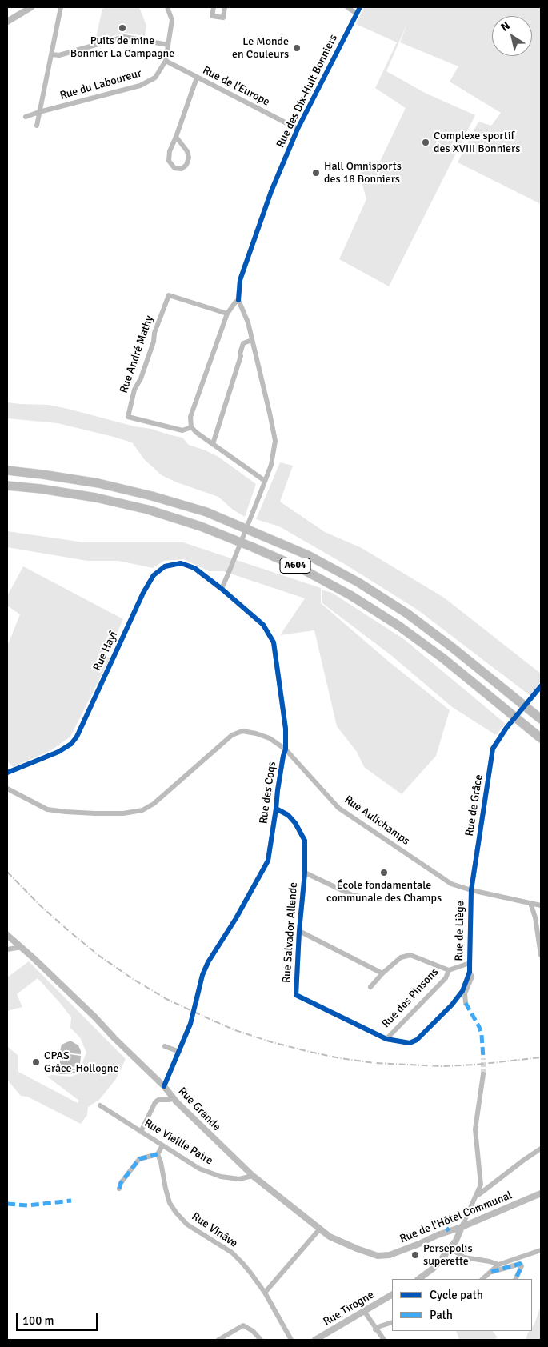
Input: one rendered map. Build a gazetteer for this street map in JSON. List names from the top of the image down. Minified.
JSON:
{"streets":{"highway":["A604"],"street":["Rue du Laboureur","Rue de l'Europe","Rue des Dix-Huit Bonniers","Rue André Mathy","Rue Hayî","Rue des Coqs","Rue de Grâce","Rue Aulichamps","Rue de Liège","Rue Salvador Allende","Rue des Pinsons","Rue Grande","Rue Vieille Paire","Rue de l'Hôtel Communal","Rue Vinâve","Rue Tirogne"]},"crossings":[["Rue du Laboureur","Rue de l'Europe"],["Rue de l'Europe","Rue des Dix-Huit Bonniers"],["Rue des Dix-Huit Bonniers","Rue Hayî"],["Rue des Dix-Huit Bonniers","Rue des Coqs"],["Rue Hayî","Rue des Coqs"],["Rue des Coqs","Rue Aulichamps"],["Rue des Coqs","Rue Salvador Allende"],["Rue de Grâce","Rue Aulichamps"],["Rue de Grâce","Rue de Liège"],["Rue Aulichamps","Rue de Liège"],["Rue de Liège","Rue Salvador Allende"],["Rue Salvador Allende","Rue des Pinsons"],["Rue Grande","Rue Vieille Paire"],["Rue Grande","Rue de l'Hôtel Communal"],["Rue Vieille Paire","Rue Vinâve"]],"places":["Puits de mine Bonnier La Campagne","Le Monde en Couleurs","Complexe sportif des XVIII Bonniers","Hall Omnisports des 18 Bonniers","École fondamentale communale des Champs","CPAS Grâce-Hollogne","Persepolis superette"],"legend":["Cycle path","Path"],"scale_bar":"100 m","north":"top left"}
